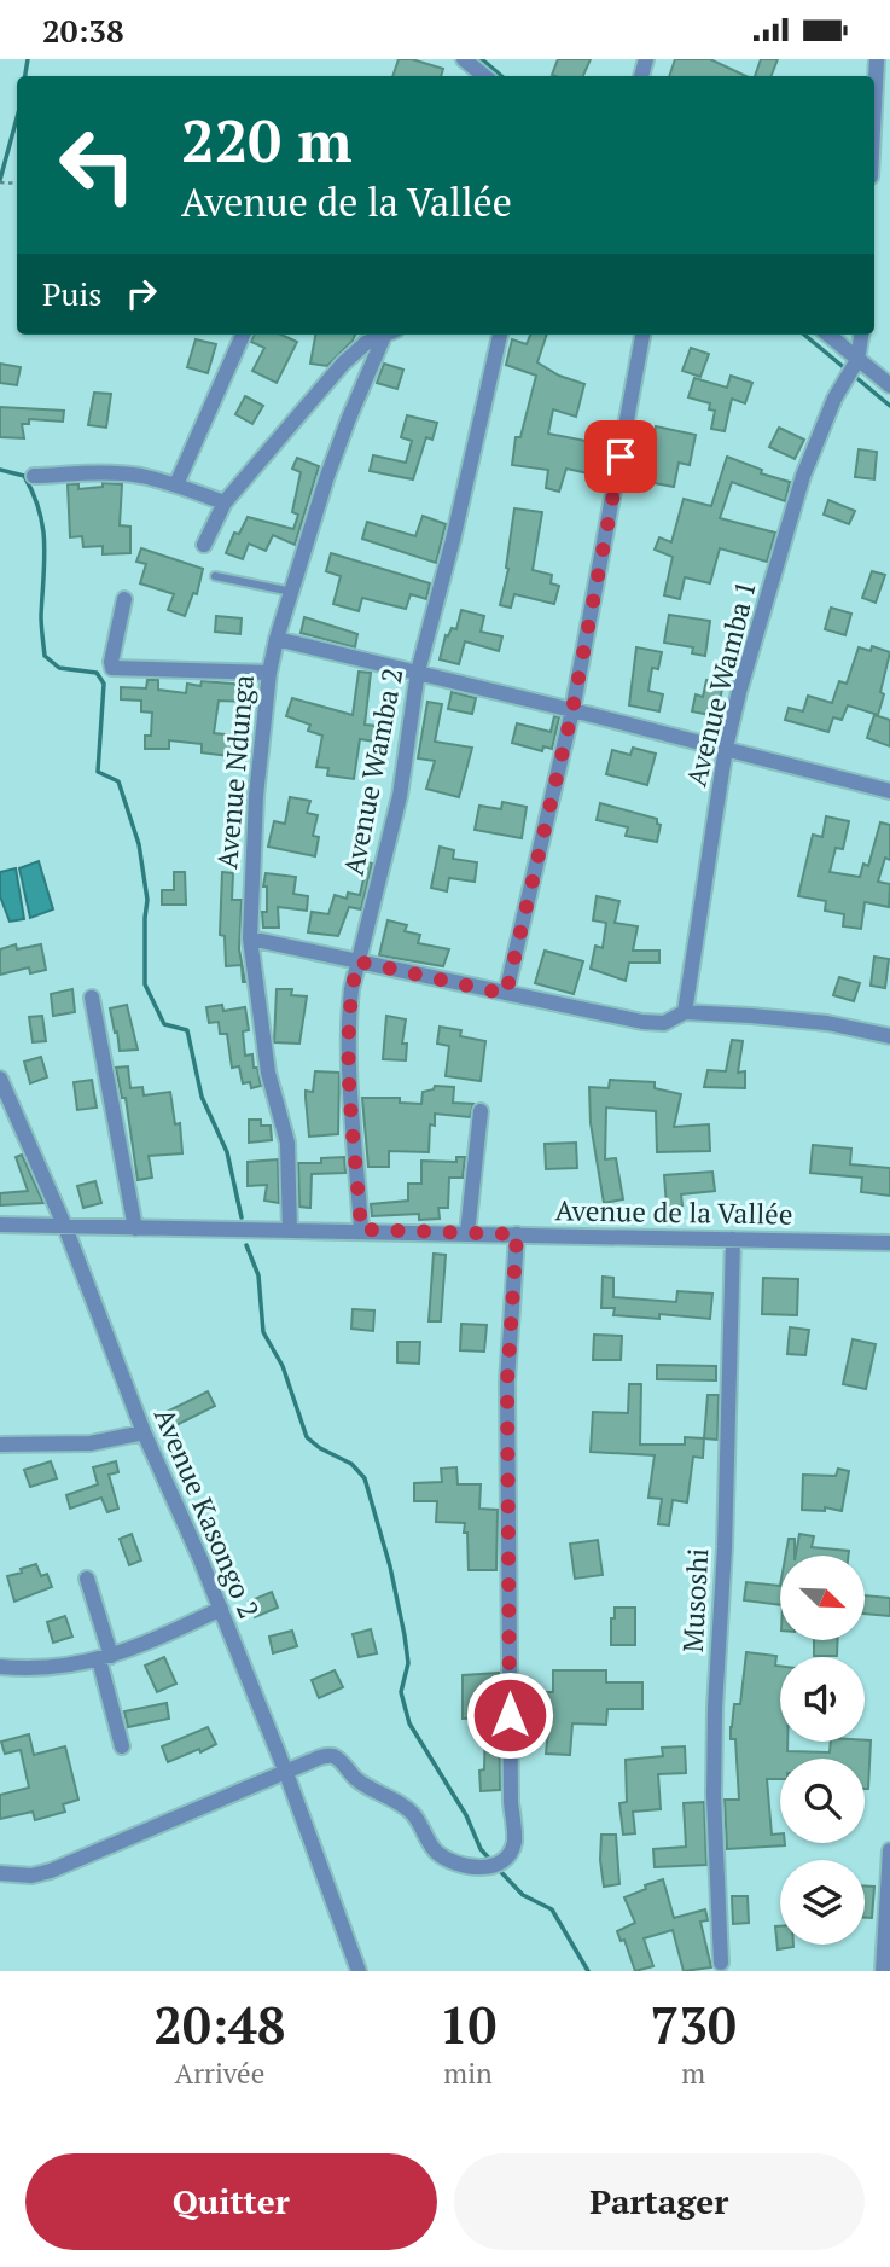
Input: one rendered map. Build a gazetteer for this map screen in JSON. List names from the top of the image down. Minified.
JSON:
{"streets":{"street":["Avenue Wamba 1","Avenue Ndunga","Avenue Wamba 2","Avenue de la Vallée","Avenue Kasongo 2","Musoshi"]},"crossings":[["Avenue Ndunga","Avenue de la Vallée"],["Avenue Wamba 2","Avenue de la Vallée"],["Avenue de la Vallée","Avenue Kasongo 2"],["Avenue de la Vallée","Musoshi"]],"north":"bottom right","page":{"status":"20:38","turn":["220 m","Avenue de la Vallée"],"then":"Puis","eta":["20:48","Arrivée","10","min","730","m"],"buttons":["Quitter","Partager"]}}
